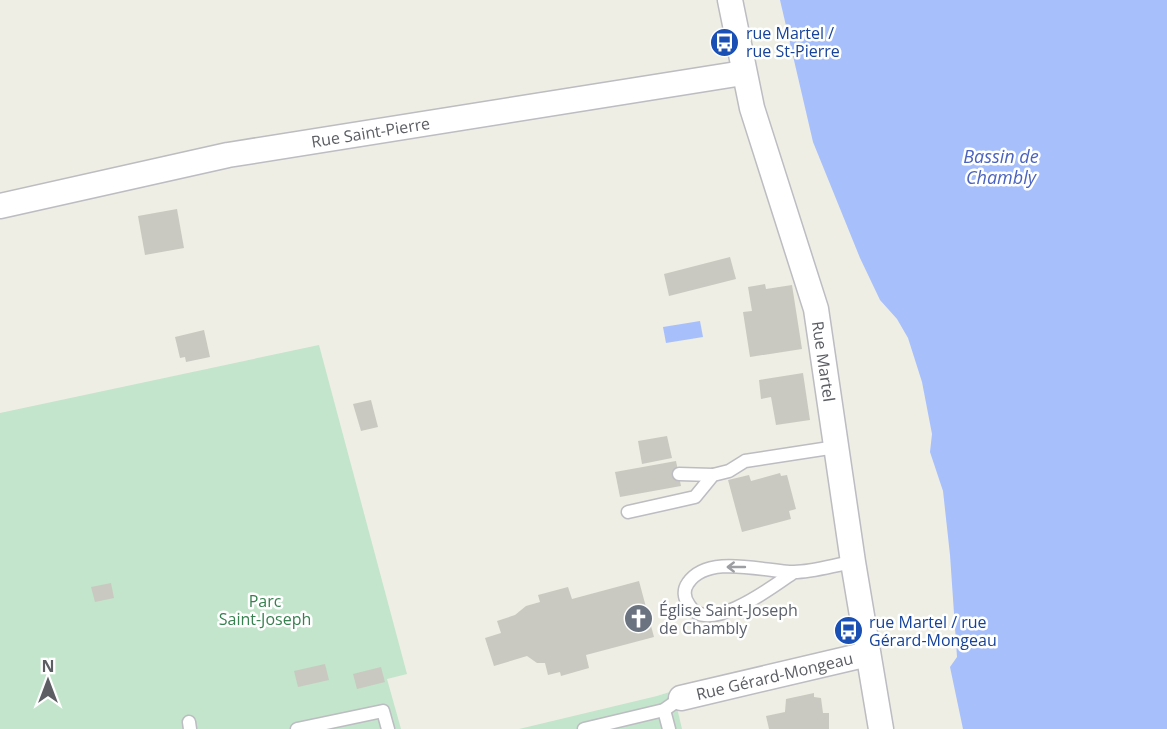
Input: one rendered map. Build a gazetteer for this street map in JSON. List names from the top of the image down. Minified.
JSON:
{"streets":{"street":["Rue Saint-Pierre","Rue Martel","Rue Gérard-Mongeau"]},"crossings":[["Rue Saint-Pierre","Rue Martel"],["Rue Martel","Rue Gérard-Mongeau"]],"water":["Bassin de Chambly"],"parks":["Parc Saint-Joseph"],"places":{"bus stop":["rue Martel / rue St-Pierre","rue Martel / rue Gérard-Mongeau"],"church":["Église Saint-Joseph de Chambly"]},"north":"top"}
